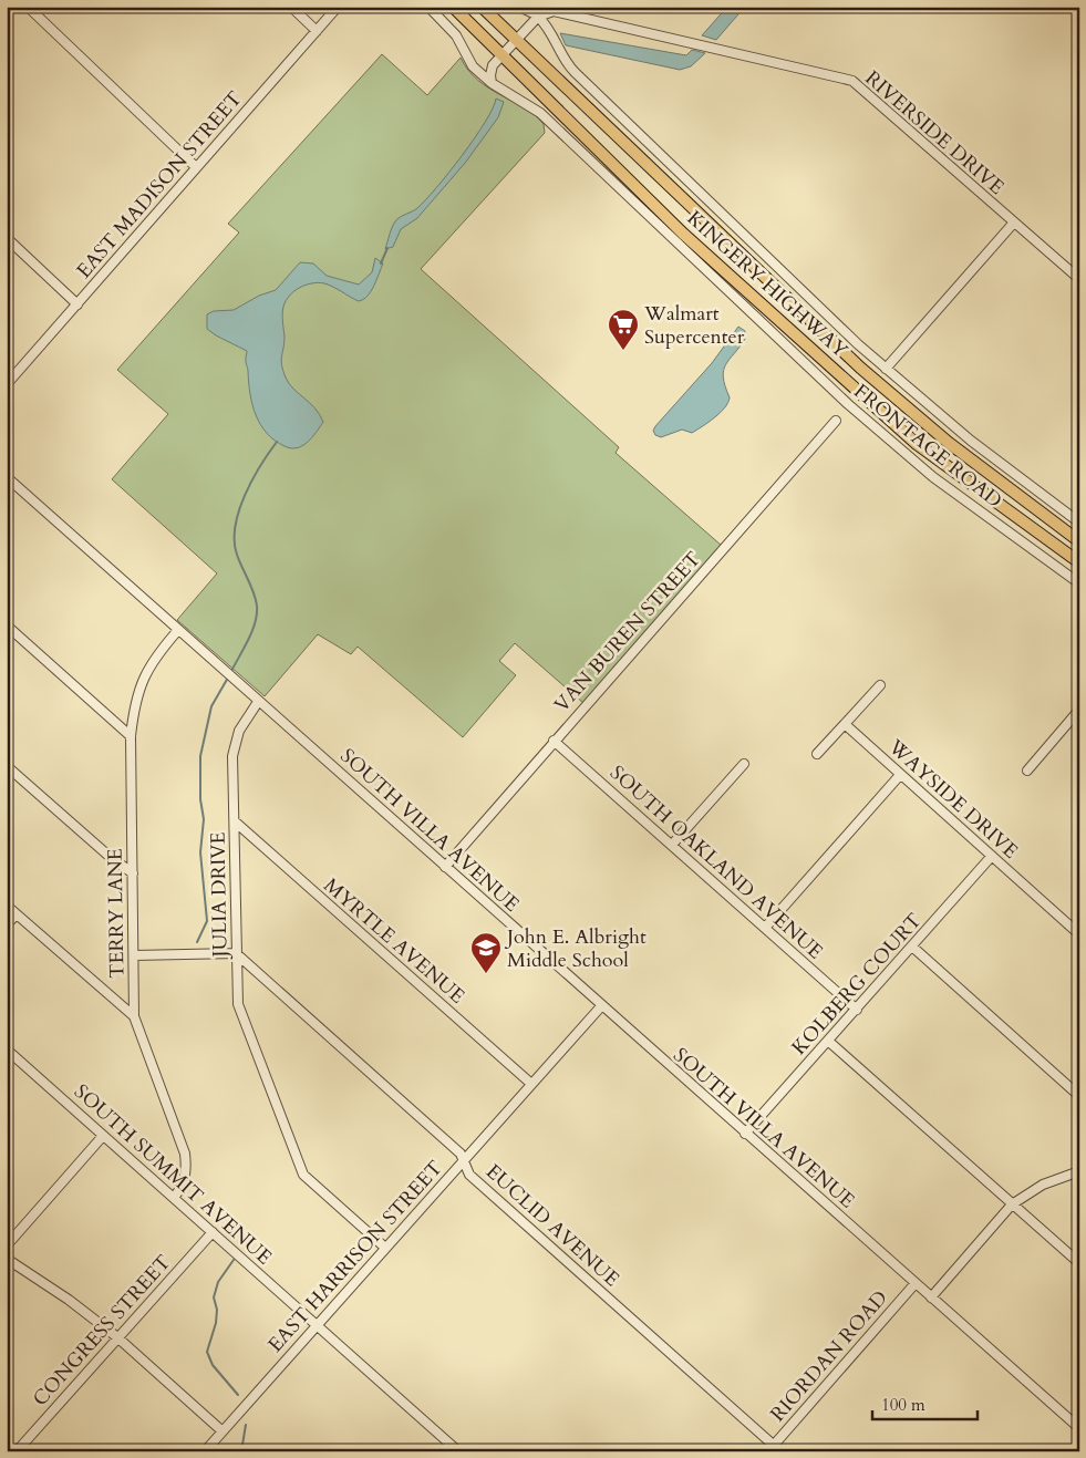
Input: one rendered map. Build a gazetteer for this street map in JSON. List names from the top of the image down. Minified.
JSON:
{"streets":{"highway":["KINGERY HIGHWAY"],"street":["RIVERSIDE DRIVE","EAST MADISON STREET","FRONTAGE ROAD","VAN BUREN STREET","WAYSIDE DRIVE","SOUTH VILLA AVENUE","SOUTH OAKLAND AVENUE","JULIA DRIVE","TERRY LANE","MYRTLE AVENUE","KOLBERG COURT","SOUTH SUMMIT AVENUE","EUCLID AVENUE","EAST HARRISON STREET","CONGRESS STREET","RIORDAN ROAD"]},"crossings":[["RIVERSIDE DRIVE","FRONTAGE ROAD"],["VAN BUREN STREET","SOUTH VILLA AVENUE"],["VAN BUREN STREET","SOUTH OAKLAND AVENUE"],["WAYSIDE DRIVE","KOLBERG COURT"],["SOUTH VILLA AVENUE","JULIA DRIVE"],["SOUTH VILLA AVENUE","TERRY LANE"],["SOUTH VILLA AVENUE","KOLBERG COURT"],["SOUTH VILLA AVENUE","EAST HARRISON STREET"],["SOUTH VILLA AVENUE","RIORDAN ROAD"],["SOUTH OAKLAND AVENUE","KOLBERG COURT"],["JULIA DRIVE","MYRTLE AVENUE"],["JULIA DRIVE","EUCLID AVENUE"],["JULIA DRIVE","EAST HARRISON STREET"],["TERRY LANE","SOUTH SUMMIT AVENUE"],["MYRTLE AVENUE","EAST HARRISON STREET"],["SOUTH SUMMIT AVENUE","EAST HARRISON STREET"],["SOUTH SUMMIT AVENUE","CONGRESS STREET"],["EUCLID AVENUE","EAST HARRISON STREET"],["EUCLID AVENUE","RIORDAN ROAD"]],"places":{"supermarket":["Walmart Supercenter"],"school or university":["John E. Albright Middle School"]},"scale_bar":"100 m"}
